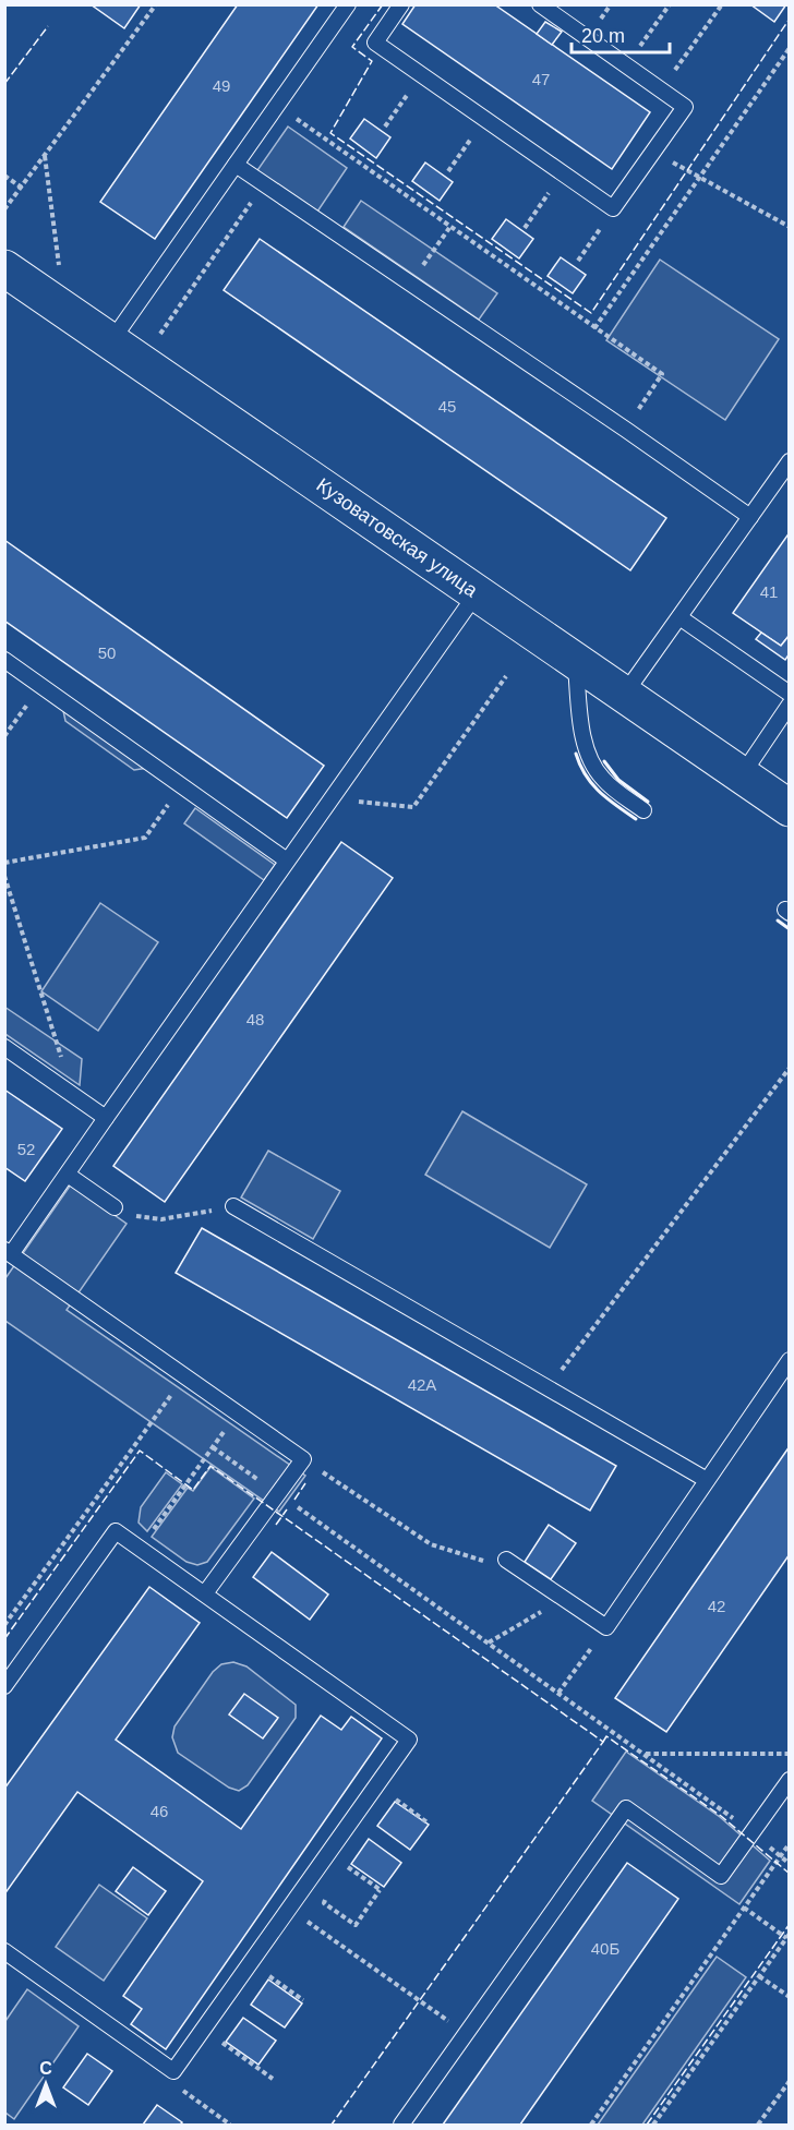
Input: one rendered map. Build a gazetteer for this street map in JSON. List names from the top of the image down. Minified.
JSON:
{"streets":{"street":["Кузоватовская улица"]},"house_numbers":["47","49","45","41","50","48","52","42А","42","46","40Б"],"scale_bar":"20 m","north":"top"}
